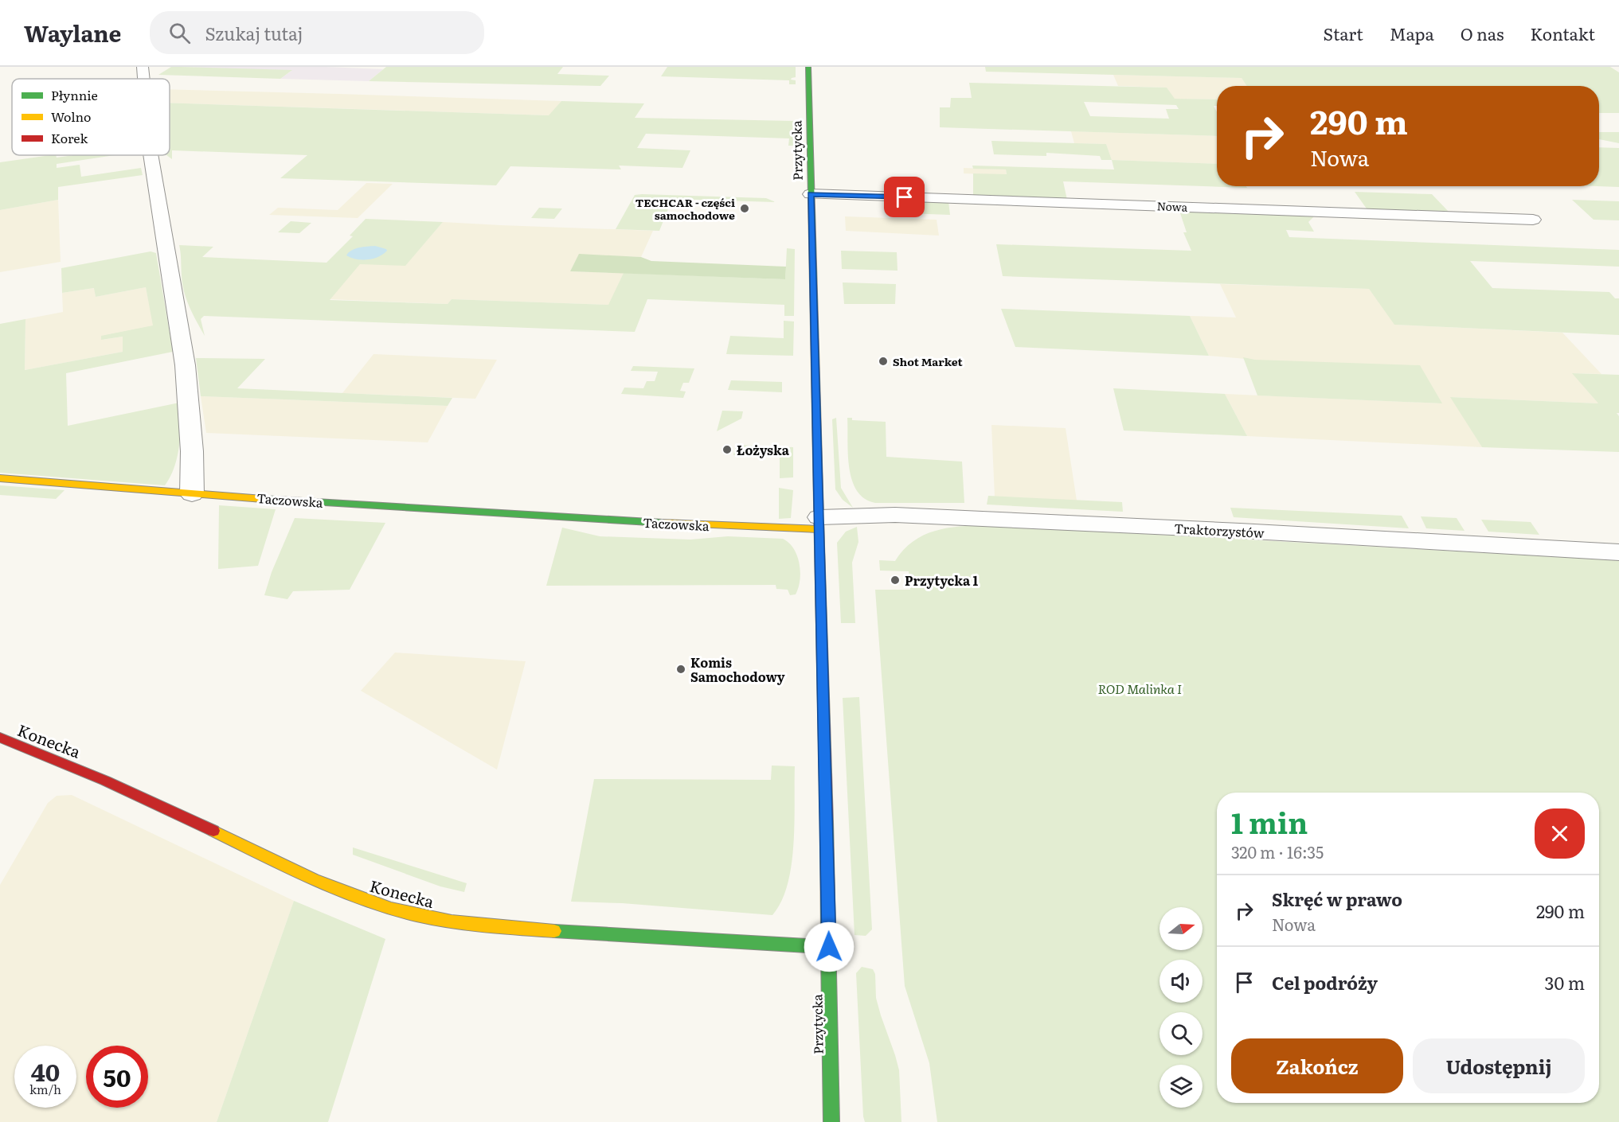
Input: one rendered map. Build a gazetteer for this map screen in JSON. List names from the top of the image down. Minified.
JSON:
{"streets":{"main road":["Przytycka","Taczowska","Konecka"],"street":["Nowa","Traktorzystów"]},"crossings":[["Przytycka","Nowa"],["Przytycka","Taczowska"],["Przytycka","Traktorzystów"],["Przytycka","Konecka"],["Taczowska","Traktorzystów"]],"parks":["ROD Malinka I"],"places":["TECHCAR - części samochodowe","Shot Market","Łożyska","Przytycka 1","Komis Samochodowy"],"legend":["Płynnie","Wolno","Korek"],"north":"right","page":{"header":"Waylane","search":"Szukaj tutaj","nav":["Start","Mapa","O nas","Kontakt"],"turn":["290 m","Nowa"],"heading":["1 min","320 m · 16:35"],"list":[{"name":"Skręć w prawo","note":"Nowa","value":"290 m"},{"name":"Cel podróży","value":"30 m"}],"buttons":["Zakończ","Udostępnij"],"speed":"40 km/h","limit":"50"}}
